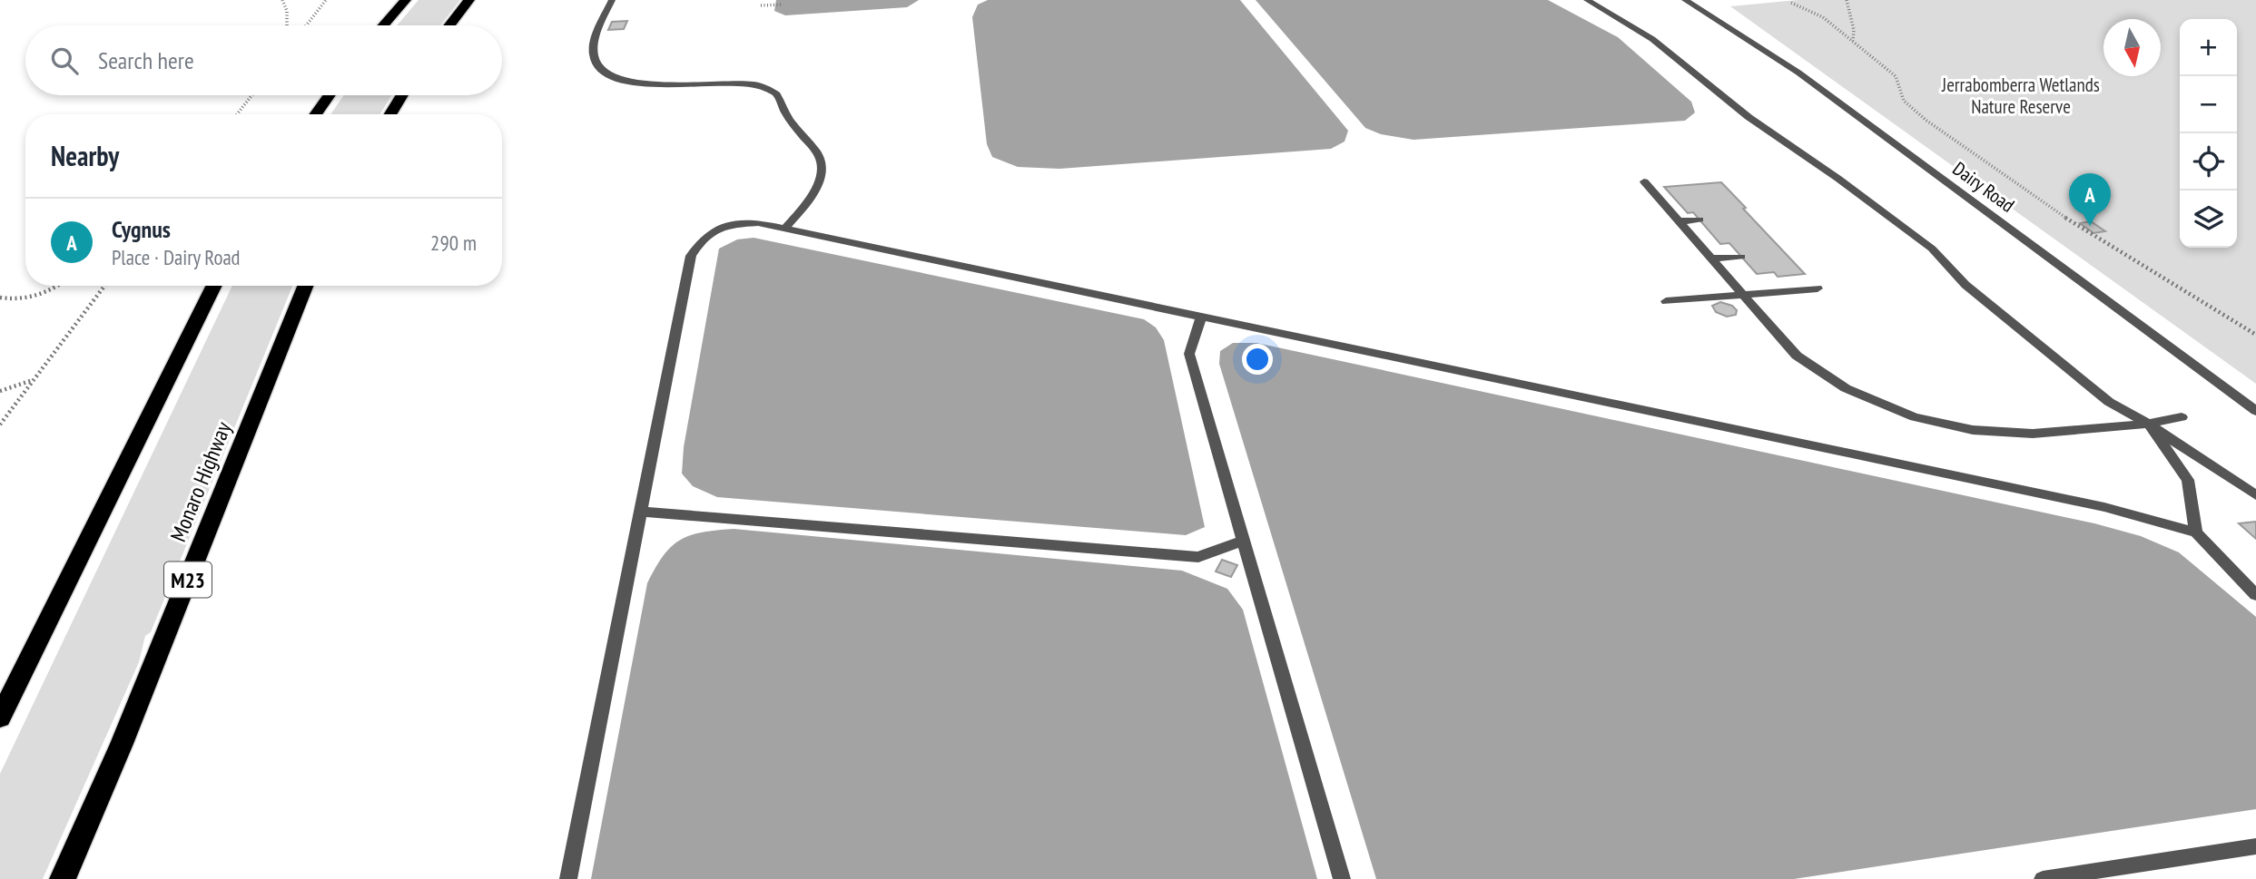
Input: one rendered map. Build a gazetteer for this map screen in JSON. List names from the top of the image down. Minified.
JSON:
{"streets":{"highway":["Monaro Highway","M23"],"street":["Dairy Road"]},"parks":["Jerrabomberra Wetlands Nature Reserve"],"north":"bottom","page":{"map_buttons":["+","−"],"search":"Search here","heading":"Nearby","pins":"A","list":[{"mark":"A","name":"Cygnus","note":"Place · Dairy Road","value":"290 m"}]}}
